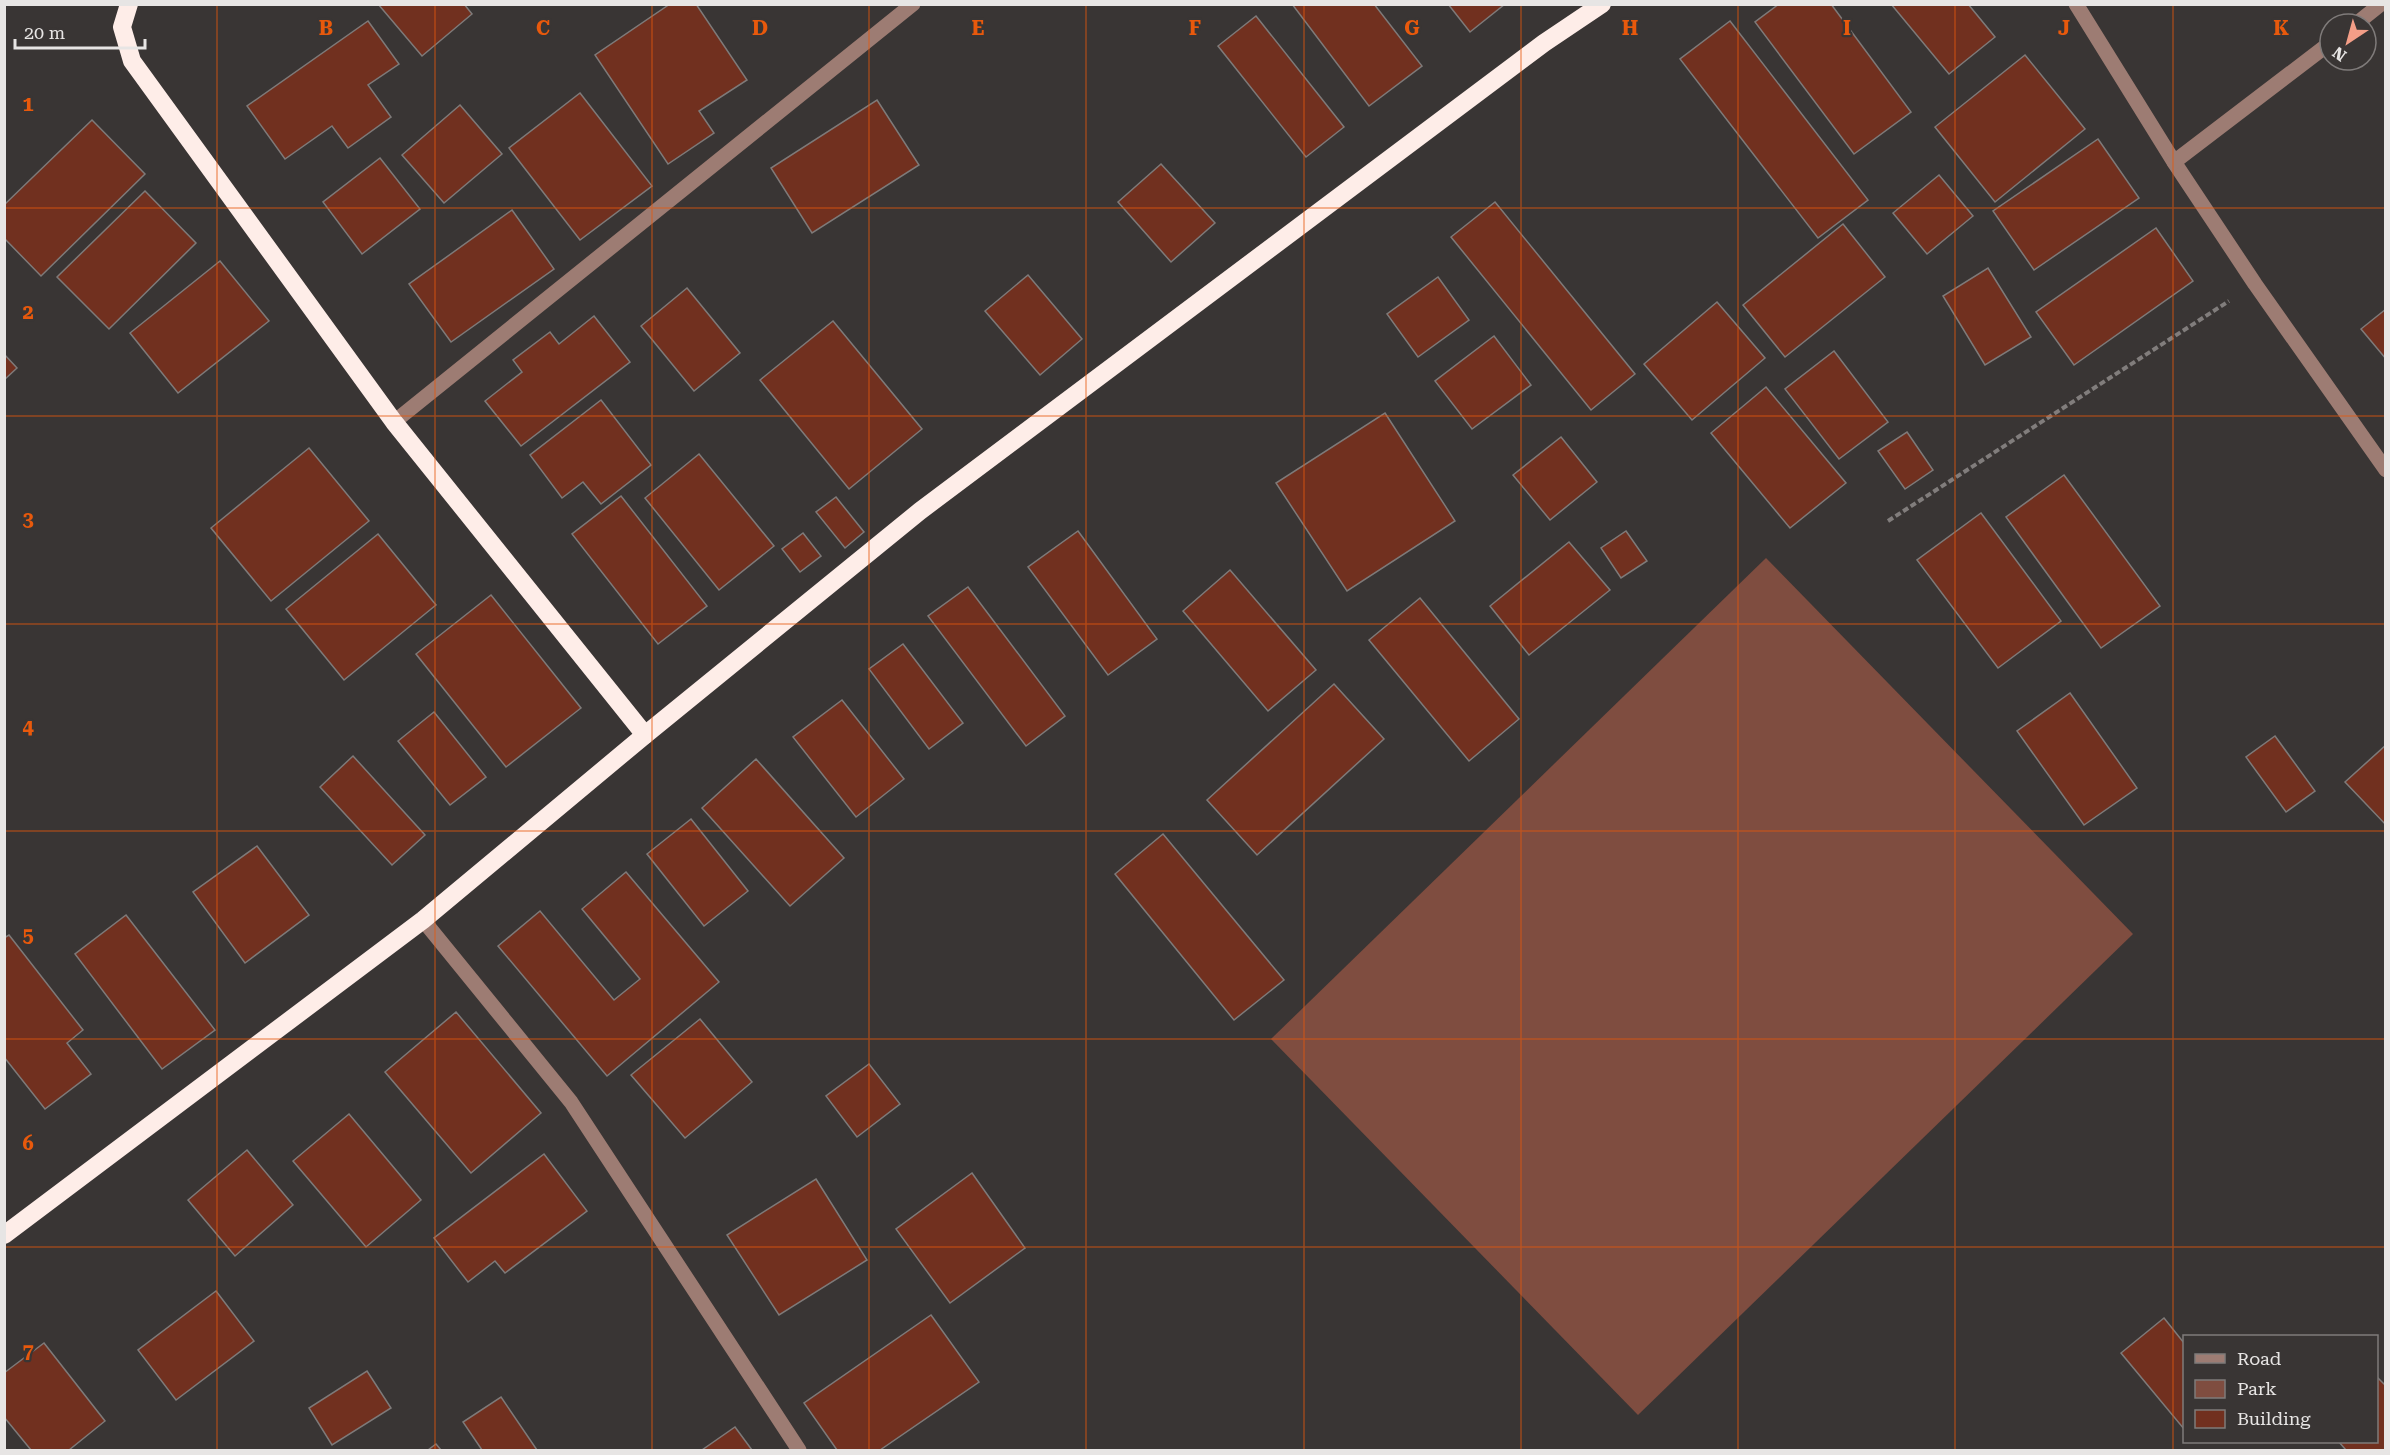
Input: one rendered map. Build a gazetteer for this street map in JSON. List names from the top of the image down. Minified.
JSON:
{"legend":["Road","Park","Building"],"scale_bar":"20 m","north":"bottom left","grid":{"columns":["B","C","D","E","F","G","H","I","J","K"],"rows":["1","2","3","4","5","6","7"]}}
